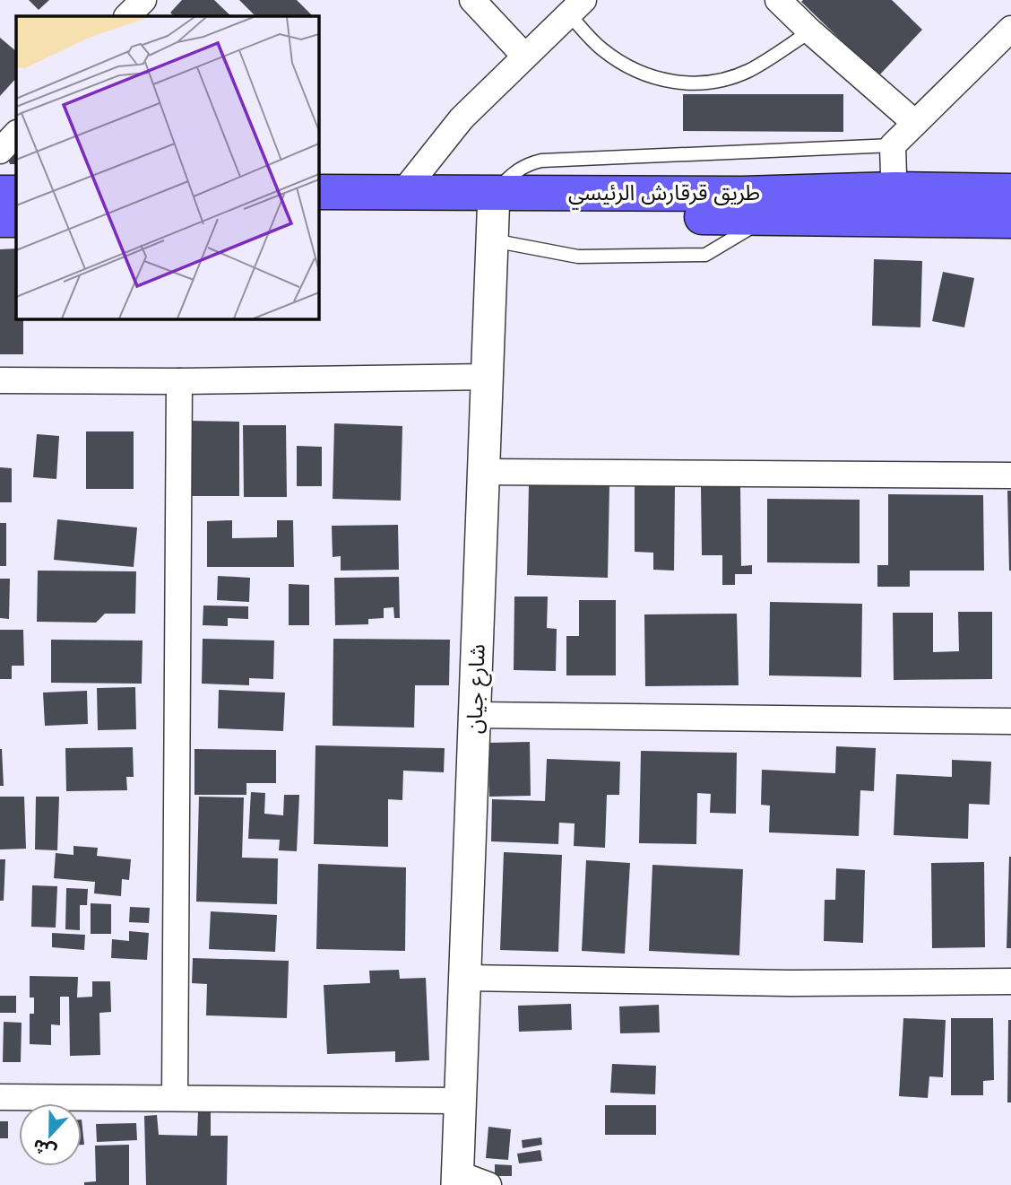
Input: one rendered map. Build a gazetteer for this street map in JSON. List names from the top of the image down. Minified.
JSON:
{"streets":{"main road":["طريق قرقارش الرئيسي"],"street":["شارع جيان"]},"crossings":[["طريق قرقارش الرئيسي","شارع جيان"]],"north":"bottom"}
